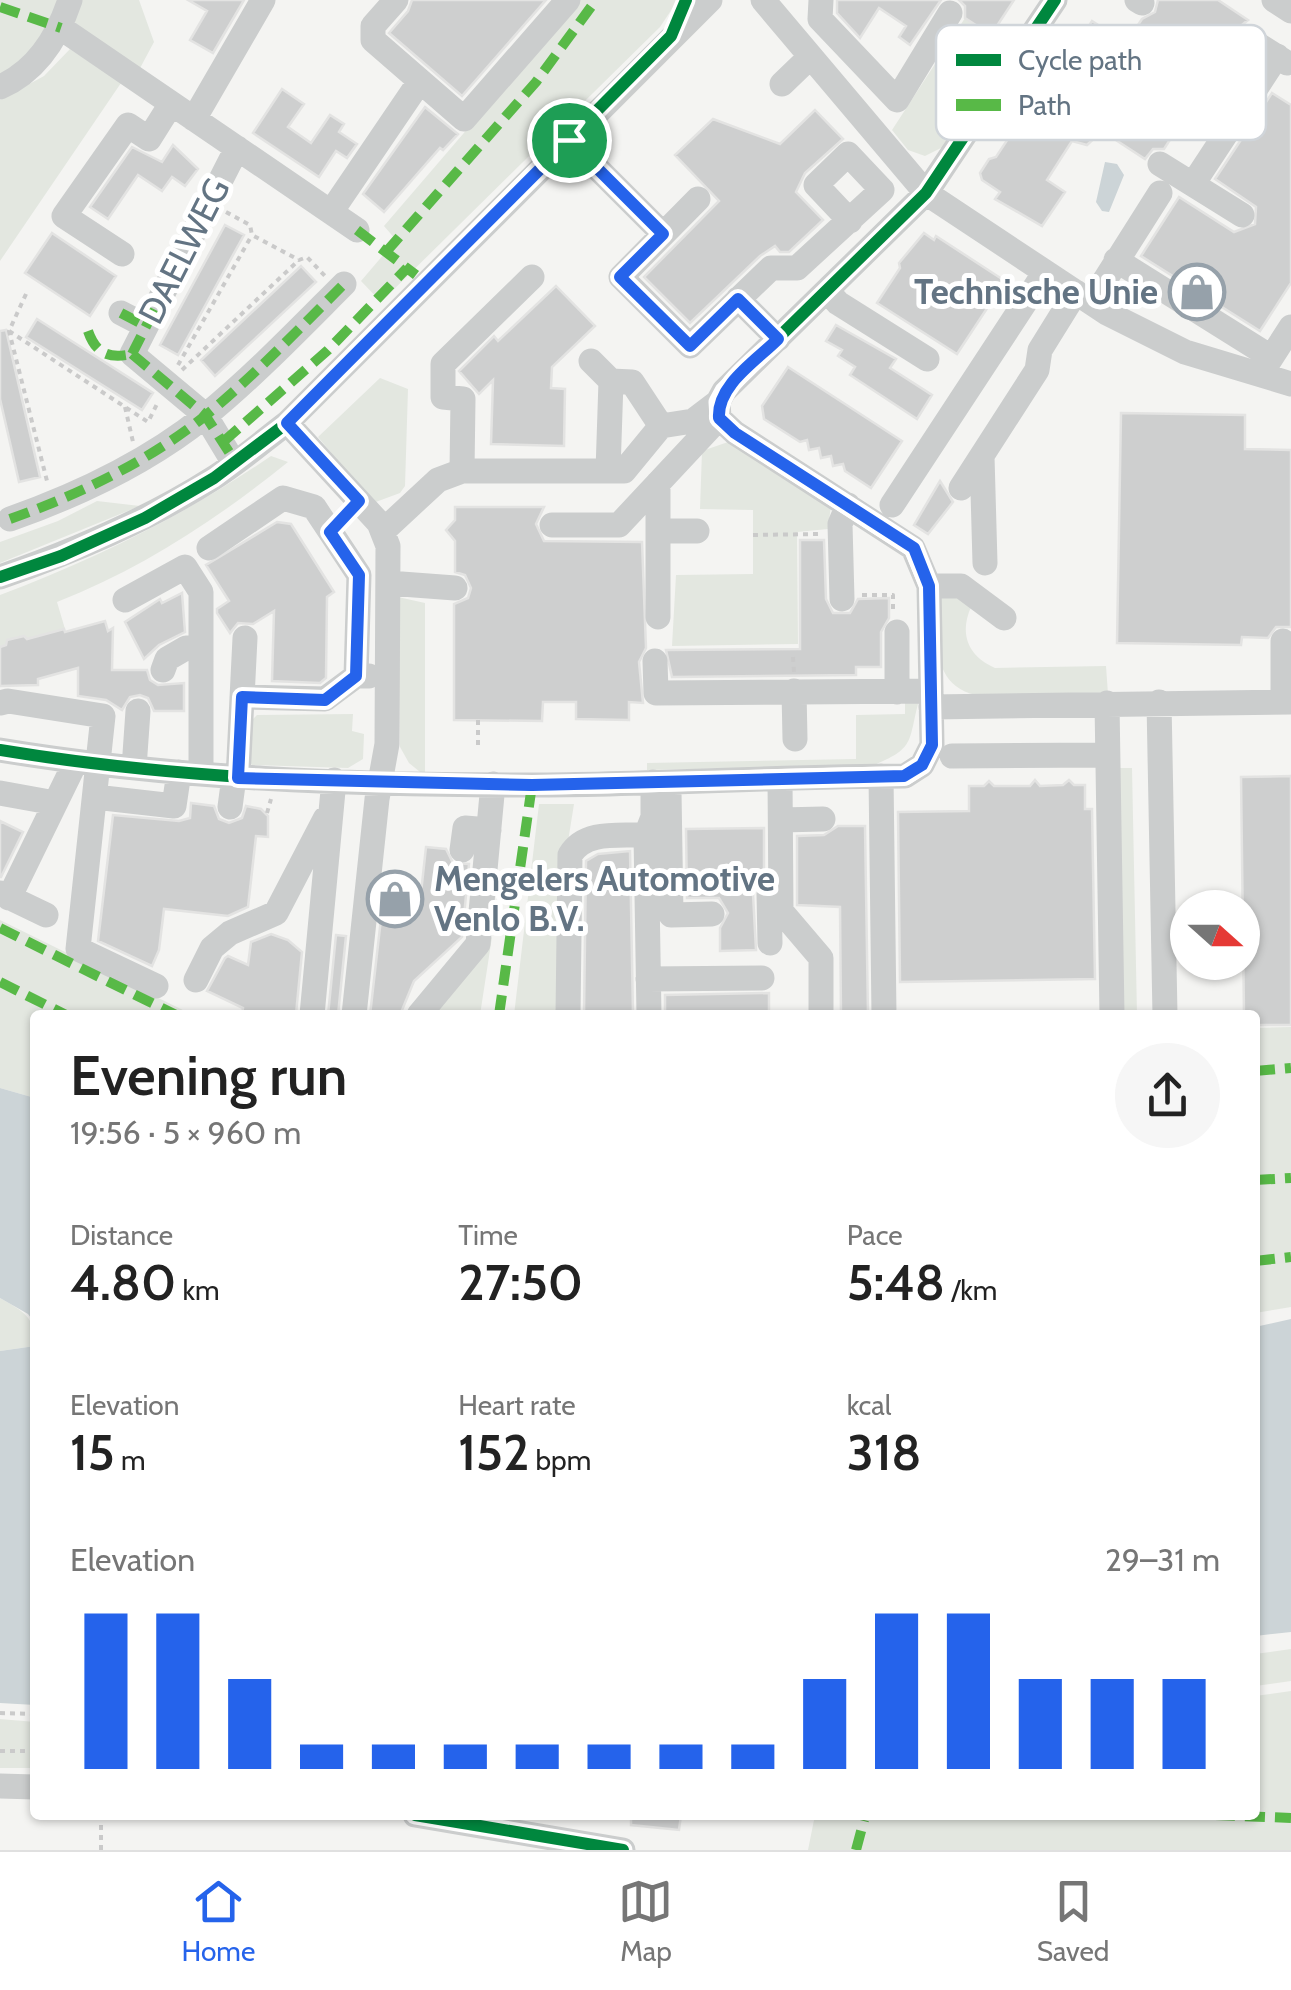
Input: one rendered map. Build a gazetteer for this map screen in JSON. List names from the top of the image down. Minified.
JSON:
{"streets":{"street":["DAELWEG"]},"places":{"shop":["Technische Unie","Mengelers Automotive Venlo B.V."]},"legend":["Cycle path","Path"],"north":"right","page":{"heading":["Evening run","19:56 · 5 × 960 m"],"stats":[["Distance","4.80 km"],["Time","27:50"],["Pace","5:48 /km"],["Elevation","15 m"],["Heart rate","152 bpm"],["kcal","318"]],"chart":["Elevation","29–31 m"],"tabs":["Home","Map","Saved"]}}
